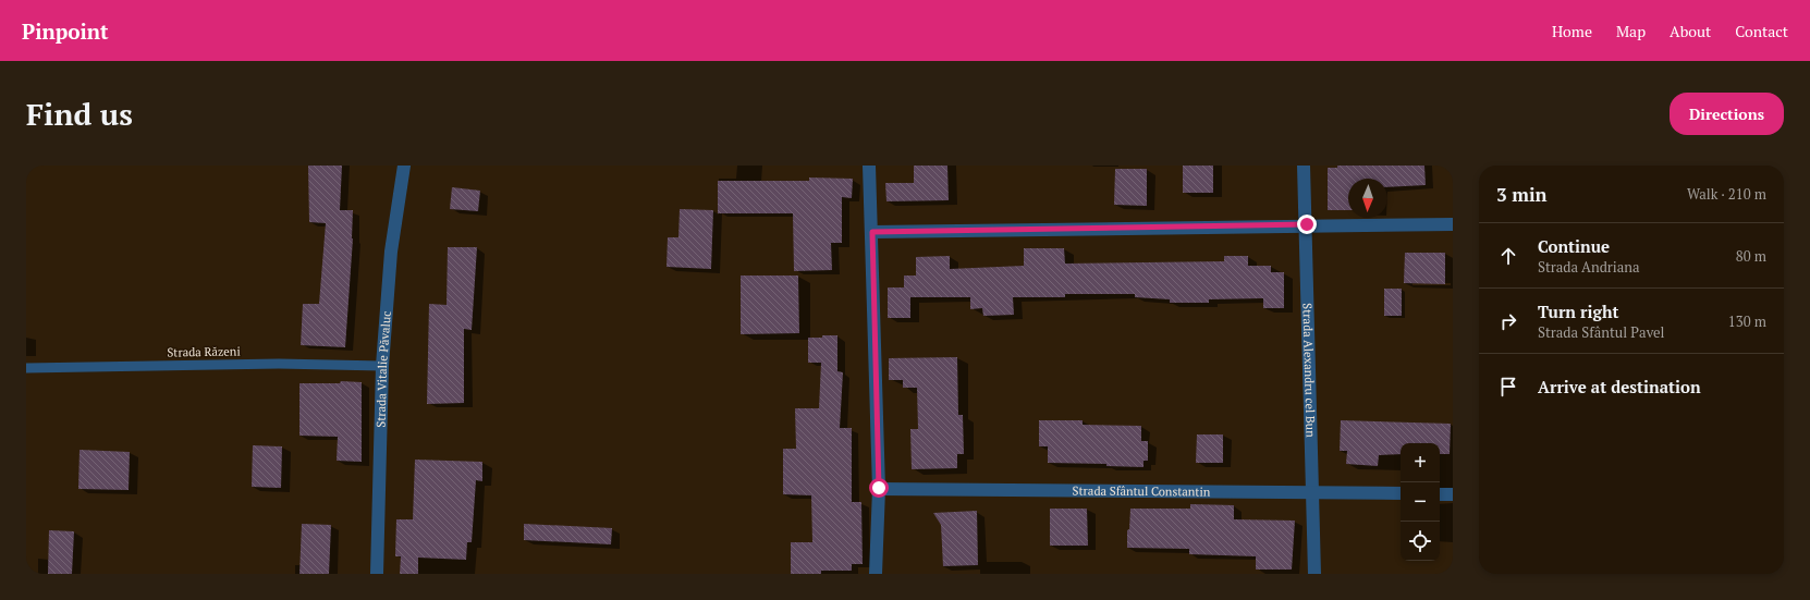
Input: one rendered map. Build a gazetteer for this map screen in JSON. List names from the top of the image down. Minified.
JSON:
{"streets":{"street":["Strada Vitalie Păvaluc","Strada Alexandru cel Bun","Strada Sfântul Constantin"],"lane":["Strada Răzeni"]},"crossings":[["Strada Răzeni","Strada Vitalie Păvaluc"],["Strada Alexandru cel Bun","Strada Sfântul Constantin"]],"north":"bottom","page":{"header":"Pinpoint","nav":["Home","Map","About","Contact"],"buttons":"Directions","title":"Find us","heading":["3 min","Walk · 210 m"],"list":[["Continue","Strada Andriana","80 m"],["Turn right","Strada Sfântul Pavel","130 m"],"Arrive at destination"],"map_buttons":["+","−"]}}
